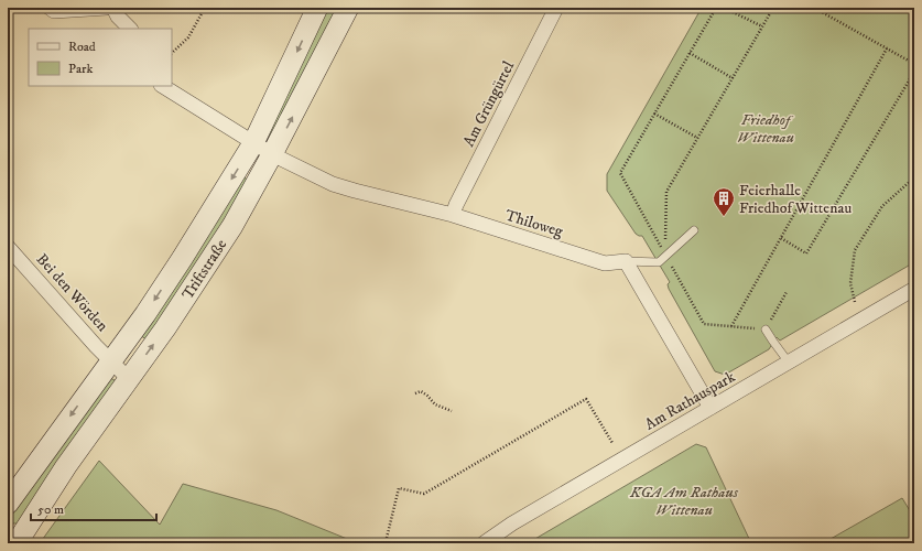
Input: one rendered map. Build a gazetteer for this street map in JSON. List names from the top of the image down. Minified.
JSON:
{"streets":{"main road":["Triftstraße"],"street":["Am Grüngürtel","Thiloweg","Bei den Wörden","Am Rathauspark"]},"crossings":[["Am Grüngürtel","Thiloweg"],["Thiloweg","Triftstraße"],["Triftstraße","Bei den Wörden"]],"parks":["Friedhof Wittenau","KGA Am Rathaus Wittenau"],"places":{"building":["Feierhalle Friedhof Wittenau"]},"legend":["Road","Park"],"scale_bar":"50 m"}
